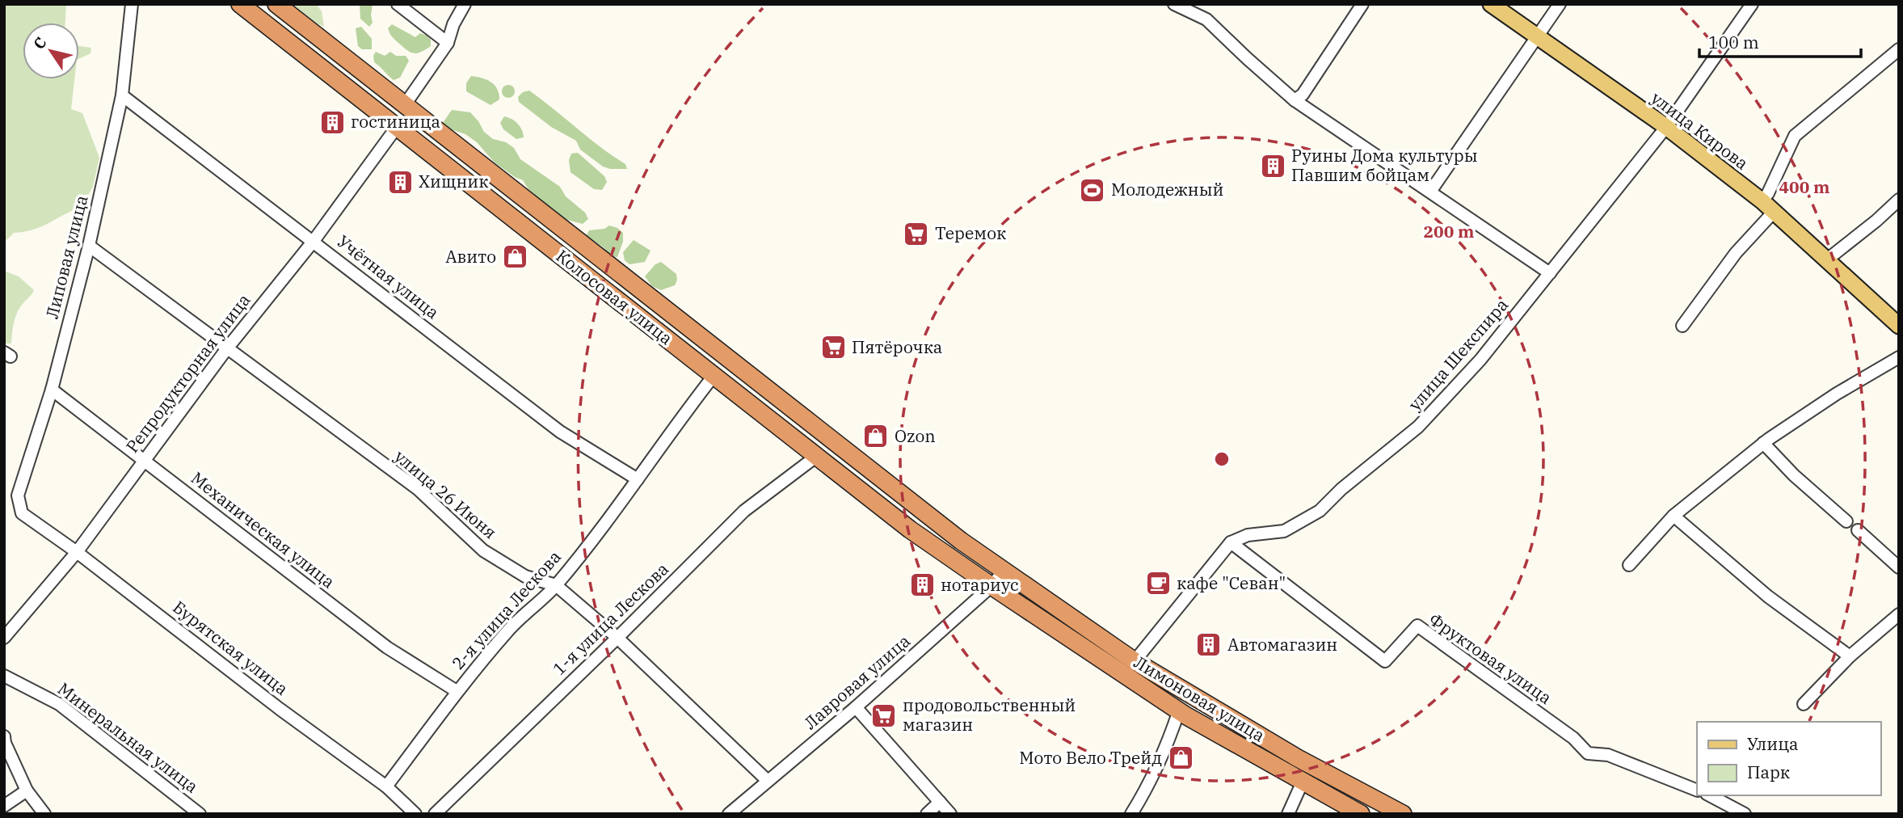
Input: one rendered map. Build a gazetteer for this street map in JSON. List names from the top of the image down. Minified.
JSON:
{"streets":{"highway":["Колосовая улица","Лимоновая улица"],"main road":["улица Кирова"],"street":["Липовая улица","Учётная улица","улица Шекспира","Репродукторная улица","улица 26 Июня","Механическая улица","2-я улица Лескова","1-я улица Лескова","Бурятская улица","Фруктовая улица","Лавровая улица","Минеральная улица"]},"crossings":[["улица Кирова","улица Шекспира"],["Липовая улица","Учётная улица"],["Липовая улица","улица 26 Июня"],["Липовая улица","Механическая улица"],["Липовая улица","Бурятская улица"],["Учётная улица","Репродукторная улица"],["Учётная улица","2-я улица Лескова"],["Колосовая улица","Репродукторная улица"],["Колосовая улица","2-я улица Лескова"],["Колосовая улица","1-я улица Лескова"],["Колосовая улица","Лавровая улица"],["Колосовая улица","Лимоновая улица"],["улица Шекспира","Фруктовая улица"],["Репродукторная улица","улица 26 Июня"],["Репродукторная улица","Механическая улица"],["Репродукторная улица","Бурятская улица"],["улица 26 Июня","2-я улица Лескова"],["улица 26 Июня","1-я улица Лескова"],["улица 26 Июня","Лавровая улица"],["Механическая улица","2-я улица Лескова"],["2-я улица Лескова","Бурятская улица"],["Лавровая улица","Лимоновая улица"]],"places":{"building":["гостиница","Руины Дома культуры Павшим бойцам","Хищник","нотариус","Автомагазин"],"sports":["Молодежный"],"supermarket":["Теремок","Пятёрочка","продовольственный магазин"],"shop":["Авито","Ozon","Мото Вело Трейд"],"cafe":["кафе \"Севан\""]},"legend":["Улица","Парк"],"scale_bar":"100 m","north":"top left","rings":["400 m","200 m"]}
